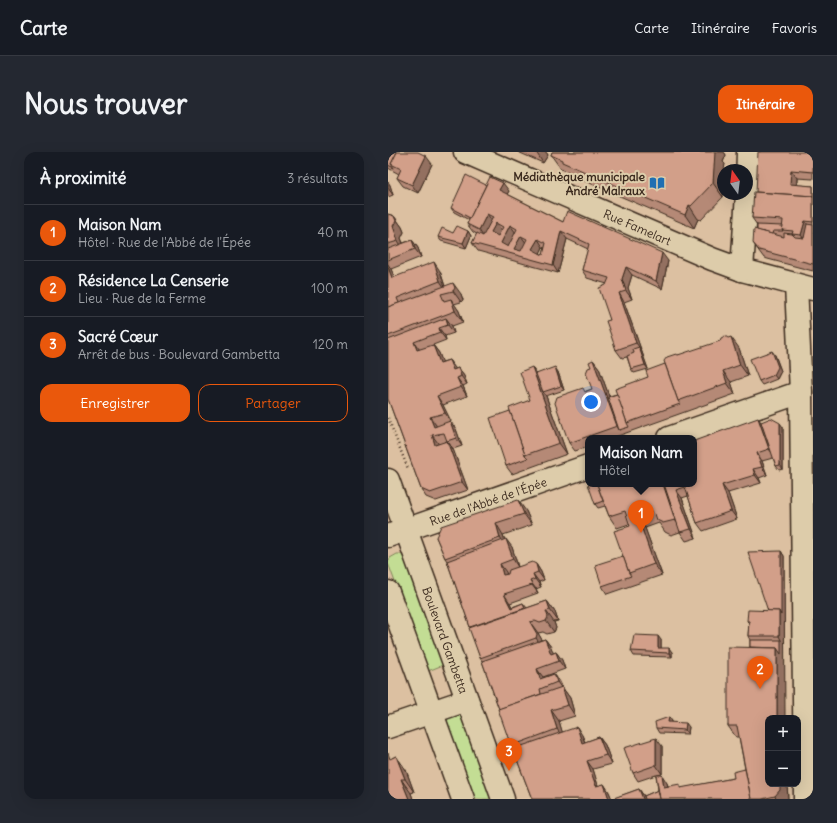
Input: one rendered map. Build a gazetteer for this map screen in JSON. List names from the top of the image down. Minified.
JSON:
{"streets":{"street":["Rue Famelart","Rue de l'Abbé de l'Épée","Boulevard Gambetta"]},"crossings":[["Rue de l'Abbé de l'Épée","Boulevard Gambetta"]],"places":{"library":["Médiathèque municipale André Malraux"]},"north":"top","page":{"header":"Carte","nav":["Carte","Itinéraire","Favoris"],"buttons":["Itinéraire",["Enregistrer","Partager"]],"title":"Nous trouver","heading":["À proximité","3 résultats"],"list":[{"mark":"1","name":"Maison Nam","note":"Hôtel · Rue de l'Abbé de l'Épée","value":"40 m"},{"mark":"2","name":"Résidence La Censerie","note":"Lieu · Rue de la Ferme","value":"100 m"},{"mark":"3","name":"Sacré Cœur","note":"Arrêt de bus · Boulevard Gambetta","value":"120 m"}],"popup":["Maison Nam","Hôtel"],"pins":["1","2","3"],"map_buttons":["+","−"]}}
